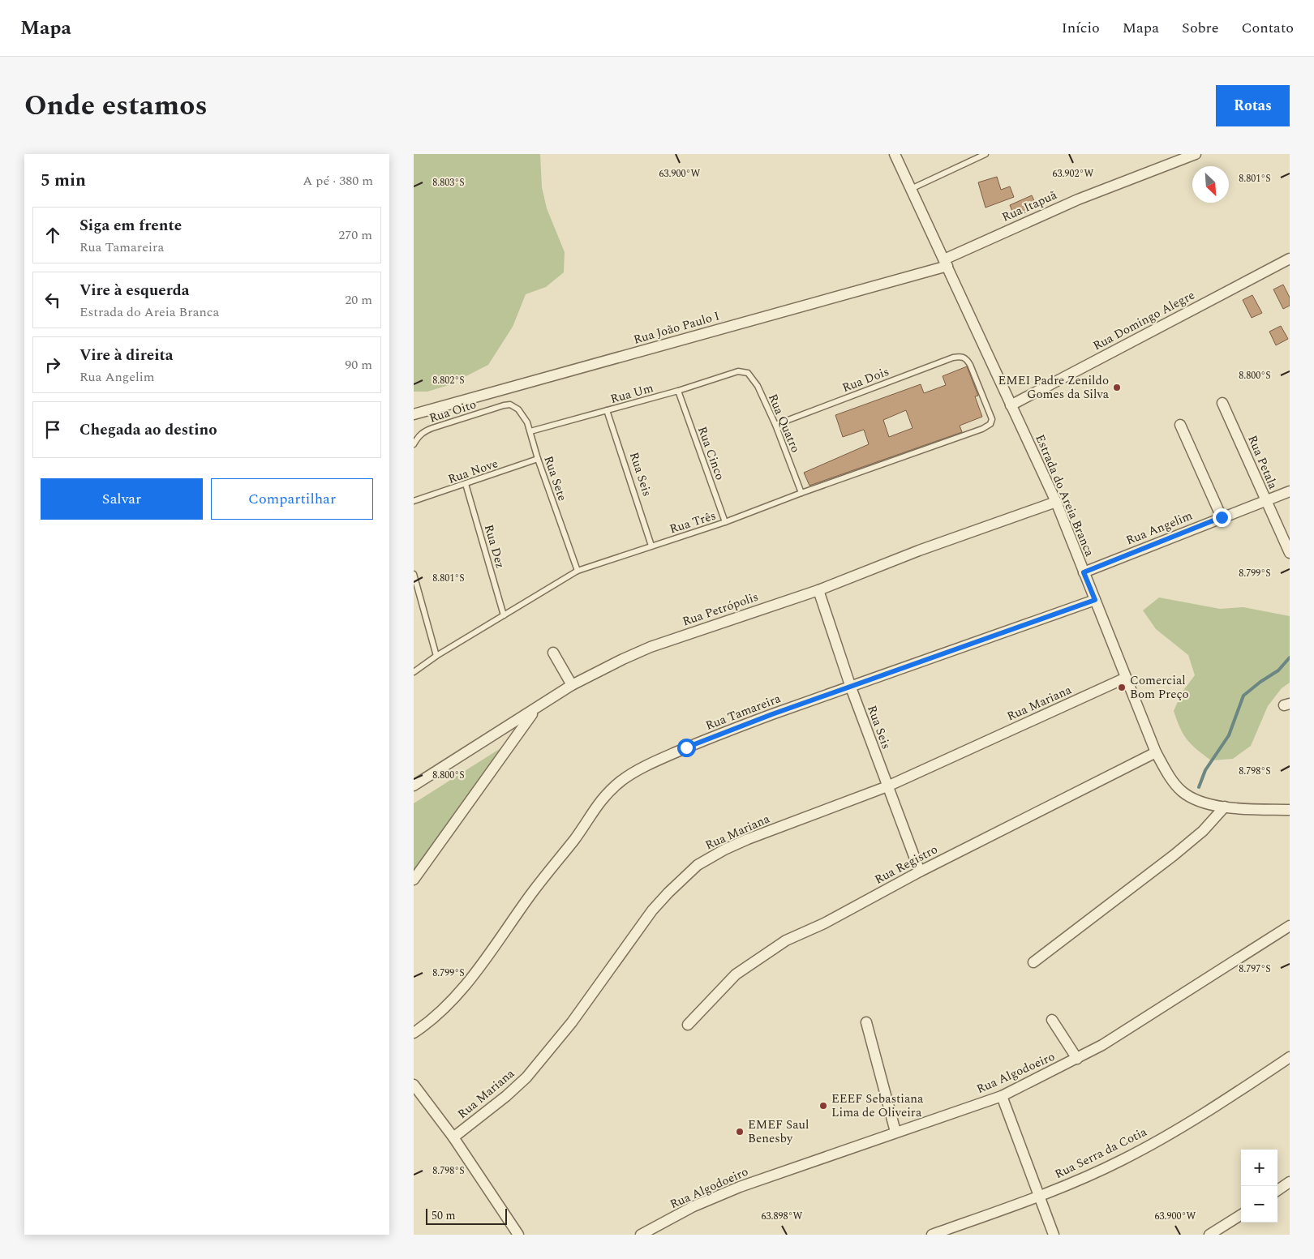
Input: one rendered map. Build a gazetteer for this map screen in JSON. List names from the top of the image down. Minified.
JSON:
{"streets":{"street":["Rua Itapuã","Rua Domingo Alegre","Rua João Paulo I","Rua Petala","Rua Seis","Estrada do Areia Branca","Rua Angelim","Rua Petrópolis","Rua Mariana","Rua Tamareira","Rua Registro","Rua Algodoeiro","Rua Serra da Cotia"],"lane":["Rua Dois","Rua Um","Rua Oito","Rua Quatro","Rua Cinco","Rua Nove","Rua Sete","Rua Três","Rua Dez"]},"crossings":[["Rua Itapuã","Rua João Paulo I"],["Rua Itapuã","Estrada do Areia Branca"],["Rua Domingo Alegre","Estrada do Areia Branca"],["Rua João Paulo I","Estrada do Areia Branca"],["Rua Dois","Rua Quatro"],["Rua Dois","Rua Três"],["Rua Um","Rua Quatro"],["Rua Um","Rua Cinco"],["Rua Um","Rua Seis"],["Rua Um","Rua Sete"],["Rua Oito","Rua Sete"],["Rua Quatro","Rua Três"],["Rua Cinco","Rua Três"],["Rua Petala","Rua Angelim"],["Rua Nove","Rua Sete"],["Rua Nove","Rua Dez"],["Rua Seis","Rua Três"],["Rua Seis","Rua Petrópolis"],["Rua Seis","Rua Mariana"],["Rua Seis","Rua Tamareira"],["Rua Seis","Rua Registro"],["Rua Sete","Rua Três"],["Estrada do Areia Branca","Rua Angelim"],["Estrada do Areia Branca","Rua Petrópolis"],["Estrada do Areia Branca","Rua Mariana"],["Estrada do Areia Branca","Rua Tamareira"],["Estrada do Areia Branca","Rua Registro"],["Rua Três","Rua Dez"]],"places":["EMEI Padre Zenildo Gomes da Silva","Comercial Bom Preço","EEEF Sebastiana Lima de Oliveira","EMEF Saul Benesby"],"scale_bar":"50 m","north":"bottom right","page":{"header":"Mapa","nav":["Início","Mapa","Sobre","Contato"],"title":"Onde estamos","buttons":["Rotas",["Salvar","Compartilhar"]],"heading":["5 min","A pé · 380 m"],"list":[["Siga em frente","Rua Tamareira","270 m"],["Vire à esquerda","Estrada do Areia Branca","20 m"],["Vire à direita","Rua Angelim","90 m"],"Chegada ao destino"],"map_buttons":["+","−"],"scale":"50 m"},"coordinates":["63.900°W","63.902°W","8.801°S","8.803°S","8.800°S","8.802°S","8.799°S","8.798°S","8.797°S","63.898°W"]}
